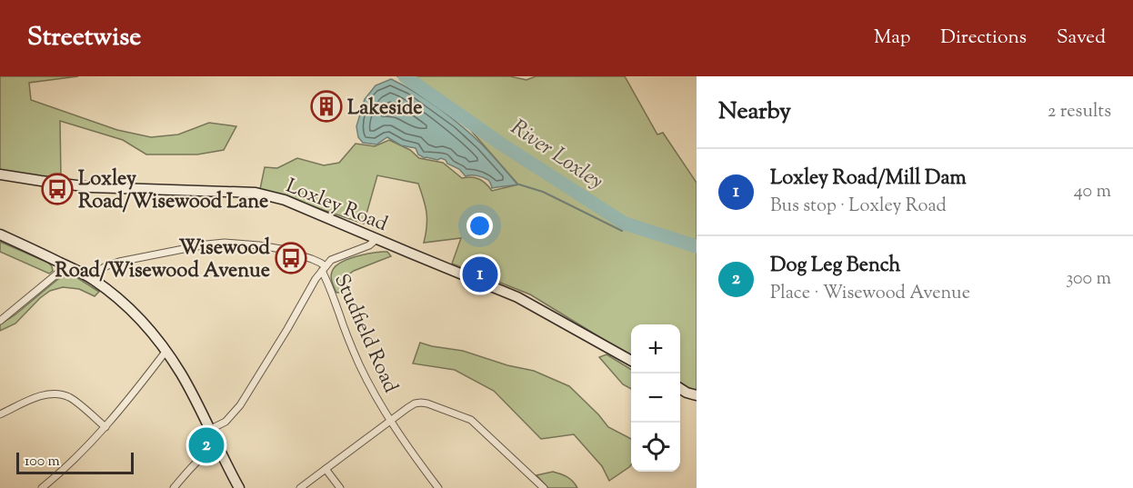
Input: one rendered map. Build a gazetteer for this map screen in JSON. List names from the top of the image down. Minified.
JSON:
{"streets":{"main road":["Loxley Road"],"street":["Studfield Road"]},"water":["River Loxley"],"places":{"building":["Lakeside"],"bus stop":["Loxley Road/Wisewood Lane","Wisewood Road/Wisewood Avenue"]},"scale_bar":"100 m","page":{"header":"Streetwise","nav":["Map","Directions","Saved"],"heading":["Nearby","2 results"],"list":[{"mark":"1","name":"Loxley Road/Mill Dam","note":"Bus stop · Loxley Road","value":"40 m"},{"mark":"2","name":"Dog Leg Bench","note":"Place · Wisewood Avenue","value":"300 m"}],"pins":["1","2"],"map_buttons":["+","−"],"scale":"100 m"}}
